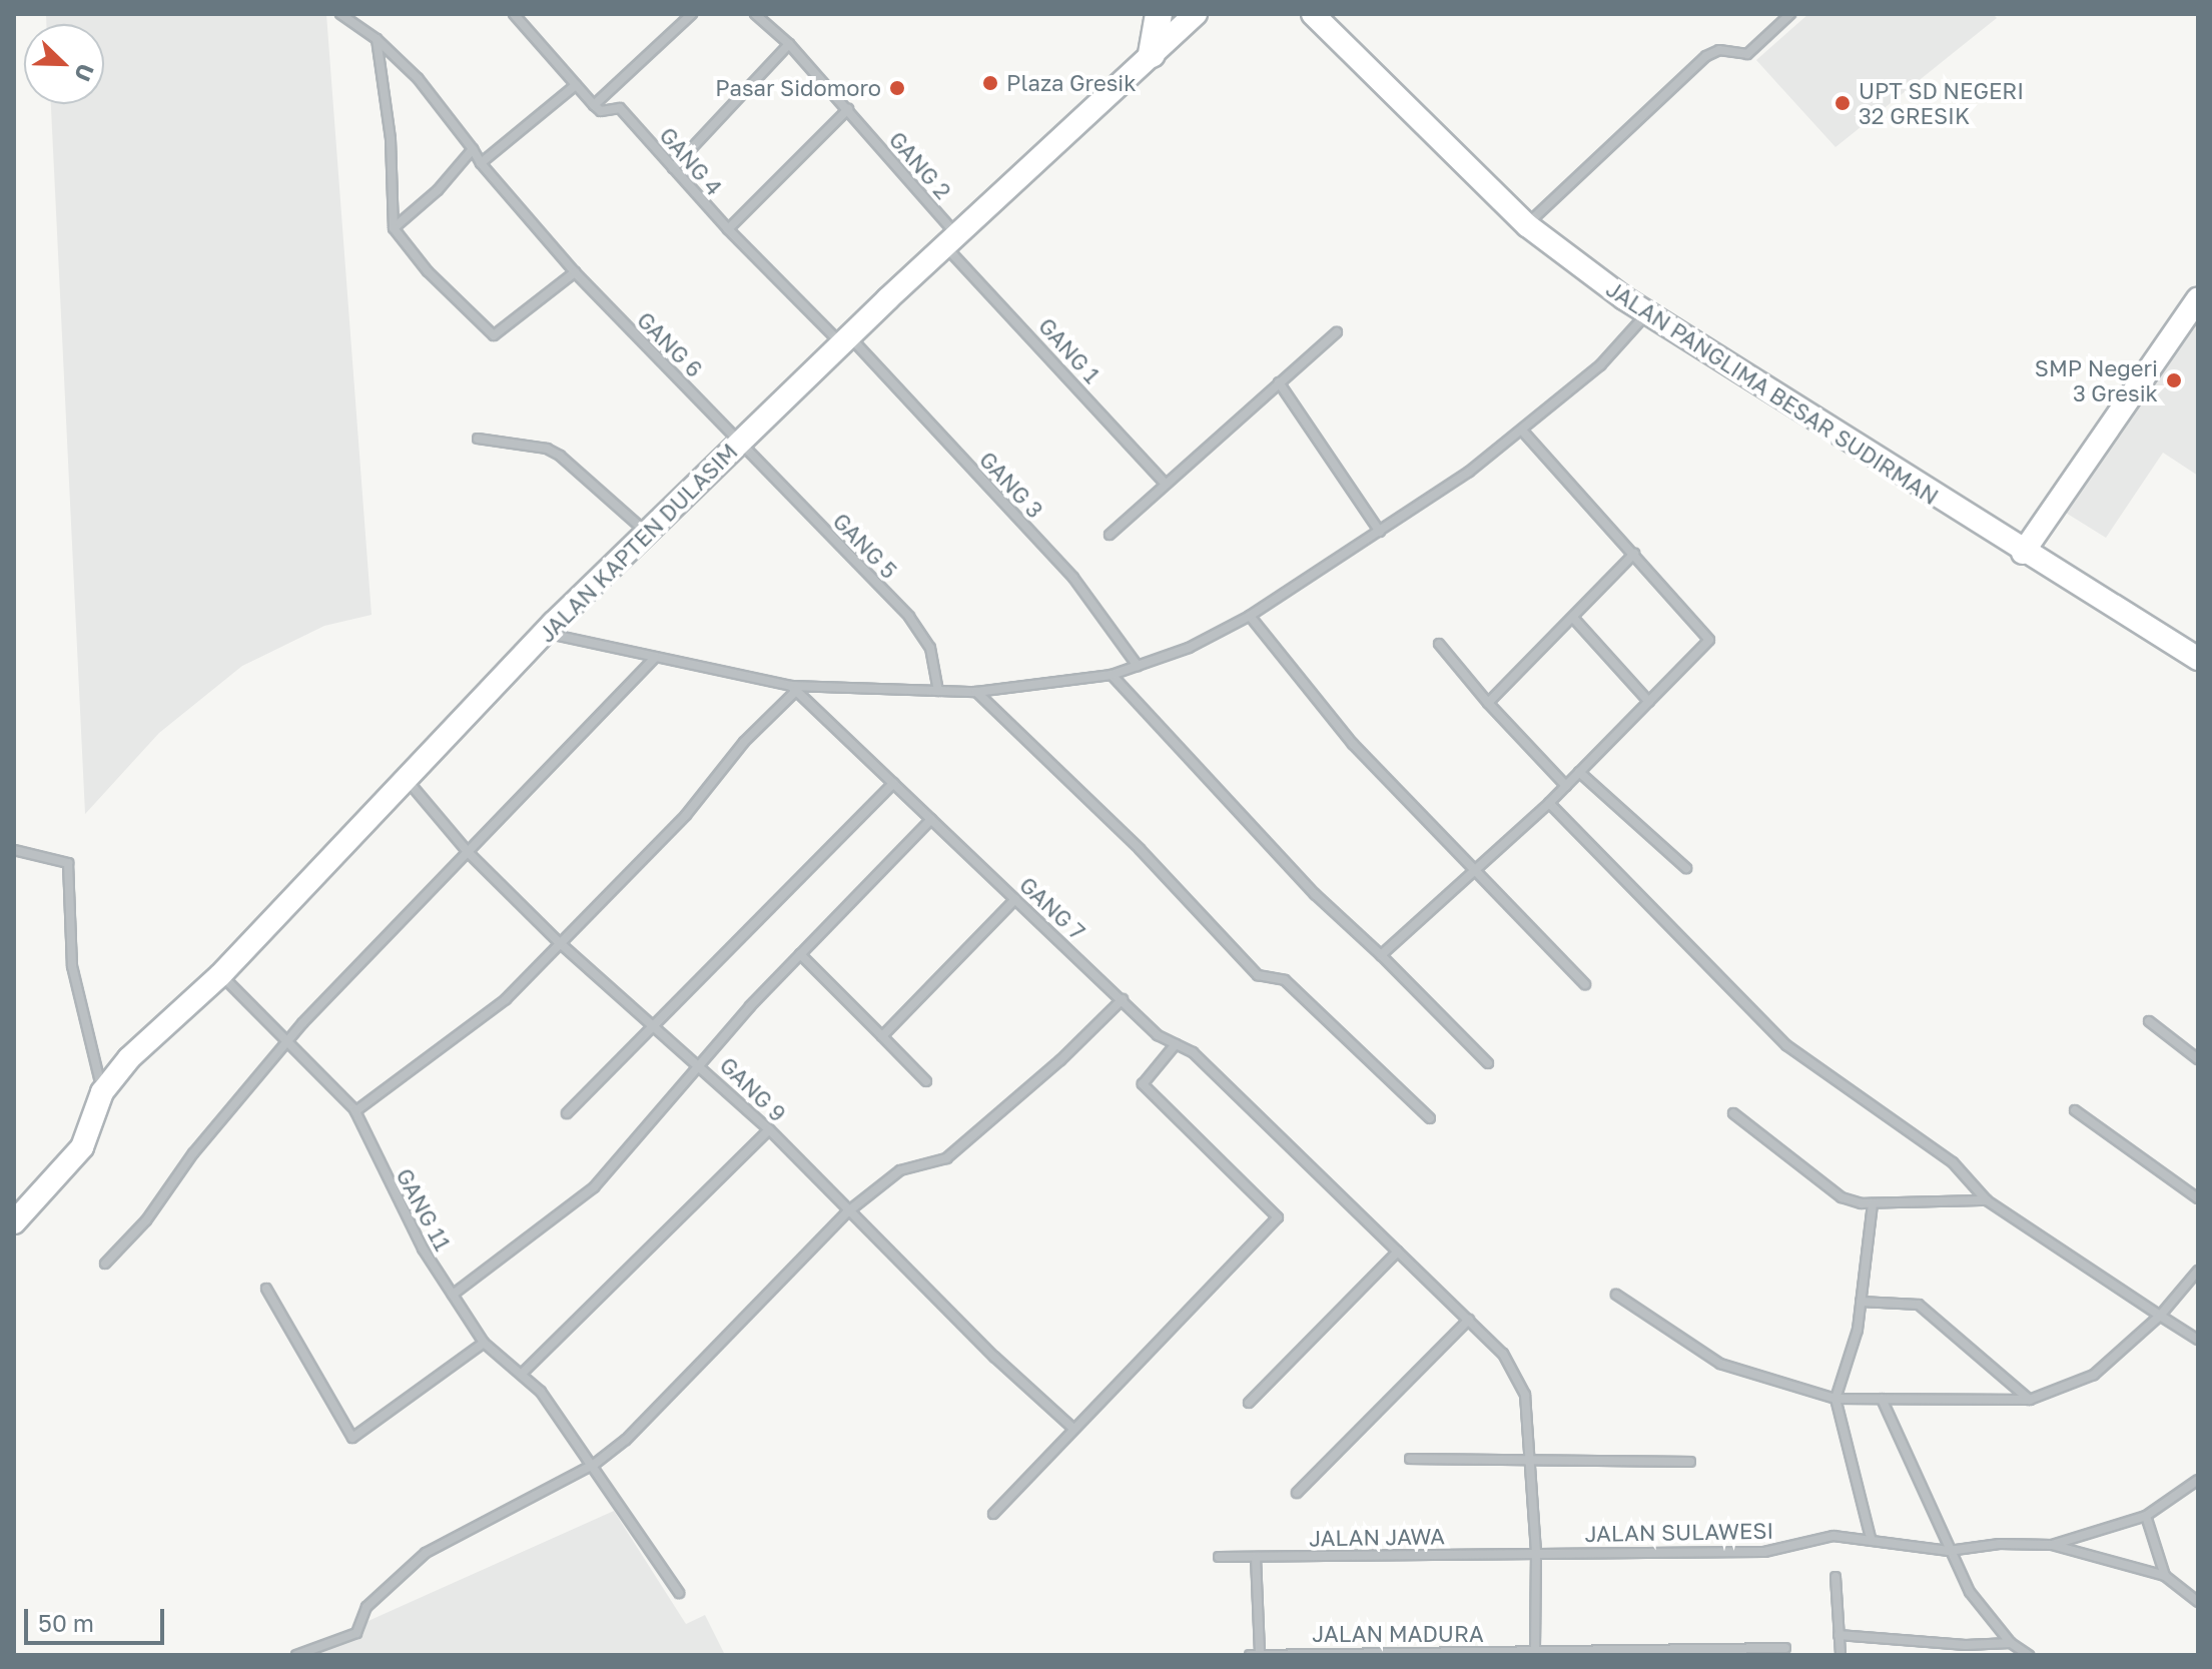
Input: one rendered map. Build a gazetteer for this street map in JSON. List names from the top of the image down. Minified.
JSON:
{"streets":{"main road":["JALAN PANGLIMA BESAR SUDIRMAN","JALAN KAPTEN DULASIM"],"street":["GANG 4","GANG 2","GANG 6","GANG 1","GANG 3","GANG 5","GANG 7","GANG 9","GANG 11","JALAN SULAWESI","JALAN JAWA","JALAN MADURA"]},"crossings":[["GANG 4","GANG 3"],["GANG 4","JALAN KAPTEN DULASIM"],["GANG 2","GANG 1"],["GANG 2","JALAN KAPTEN DULASIM"],["GANG 6","JALAN KAPTEN DULASIM"],["GANG 6","GANG 5"],["GANG 1","JALAN KAPTEN DULASIM"],["GANG 3","JALAN KAPTEN DULASIM"],["JALAN KAPTEN DULASIM","GANG 5"],["JALAN KAPTEN DULASIM","GANG 9"],["JALAN KAPTEN DULASIM","GANG 11"],["GANG 7","JALAN SULAWESI"],["GANG 7","JALAN JAWA"],["GANG 7","JALAN MADURA"],["JALAN SULAWESI","JALAN JAWA"]],"places":["Plaza Gresik","Pasar Sidomoro","UPT SD NEGERI 32 GRESIK","SMP Negeri 3 Gresik"],"scale_bar":"50 m","north":"bottom right"}
